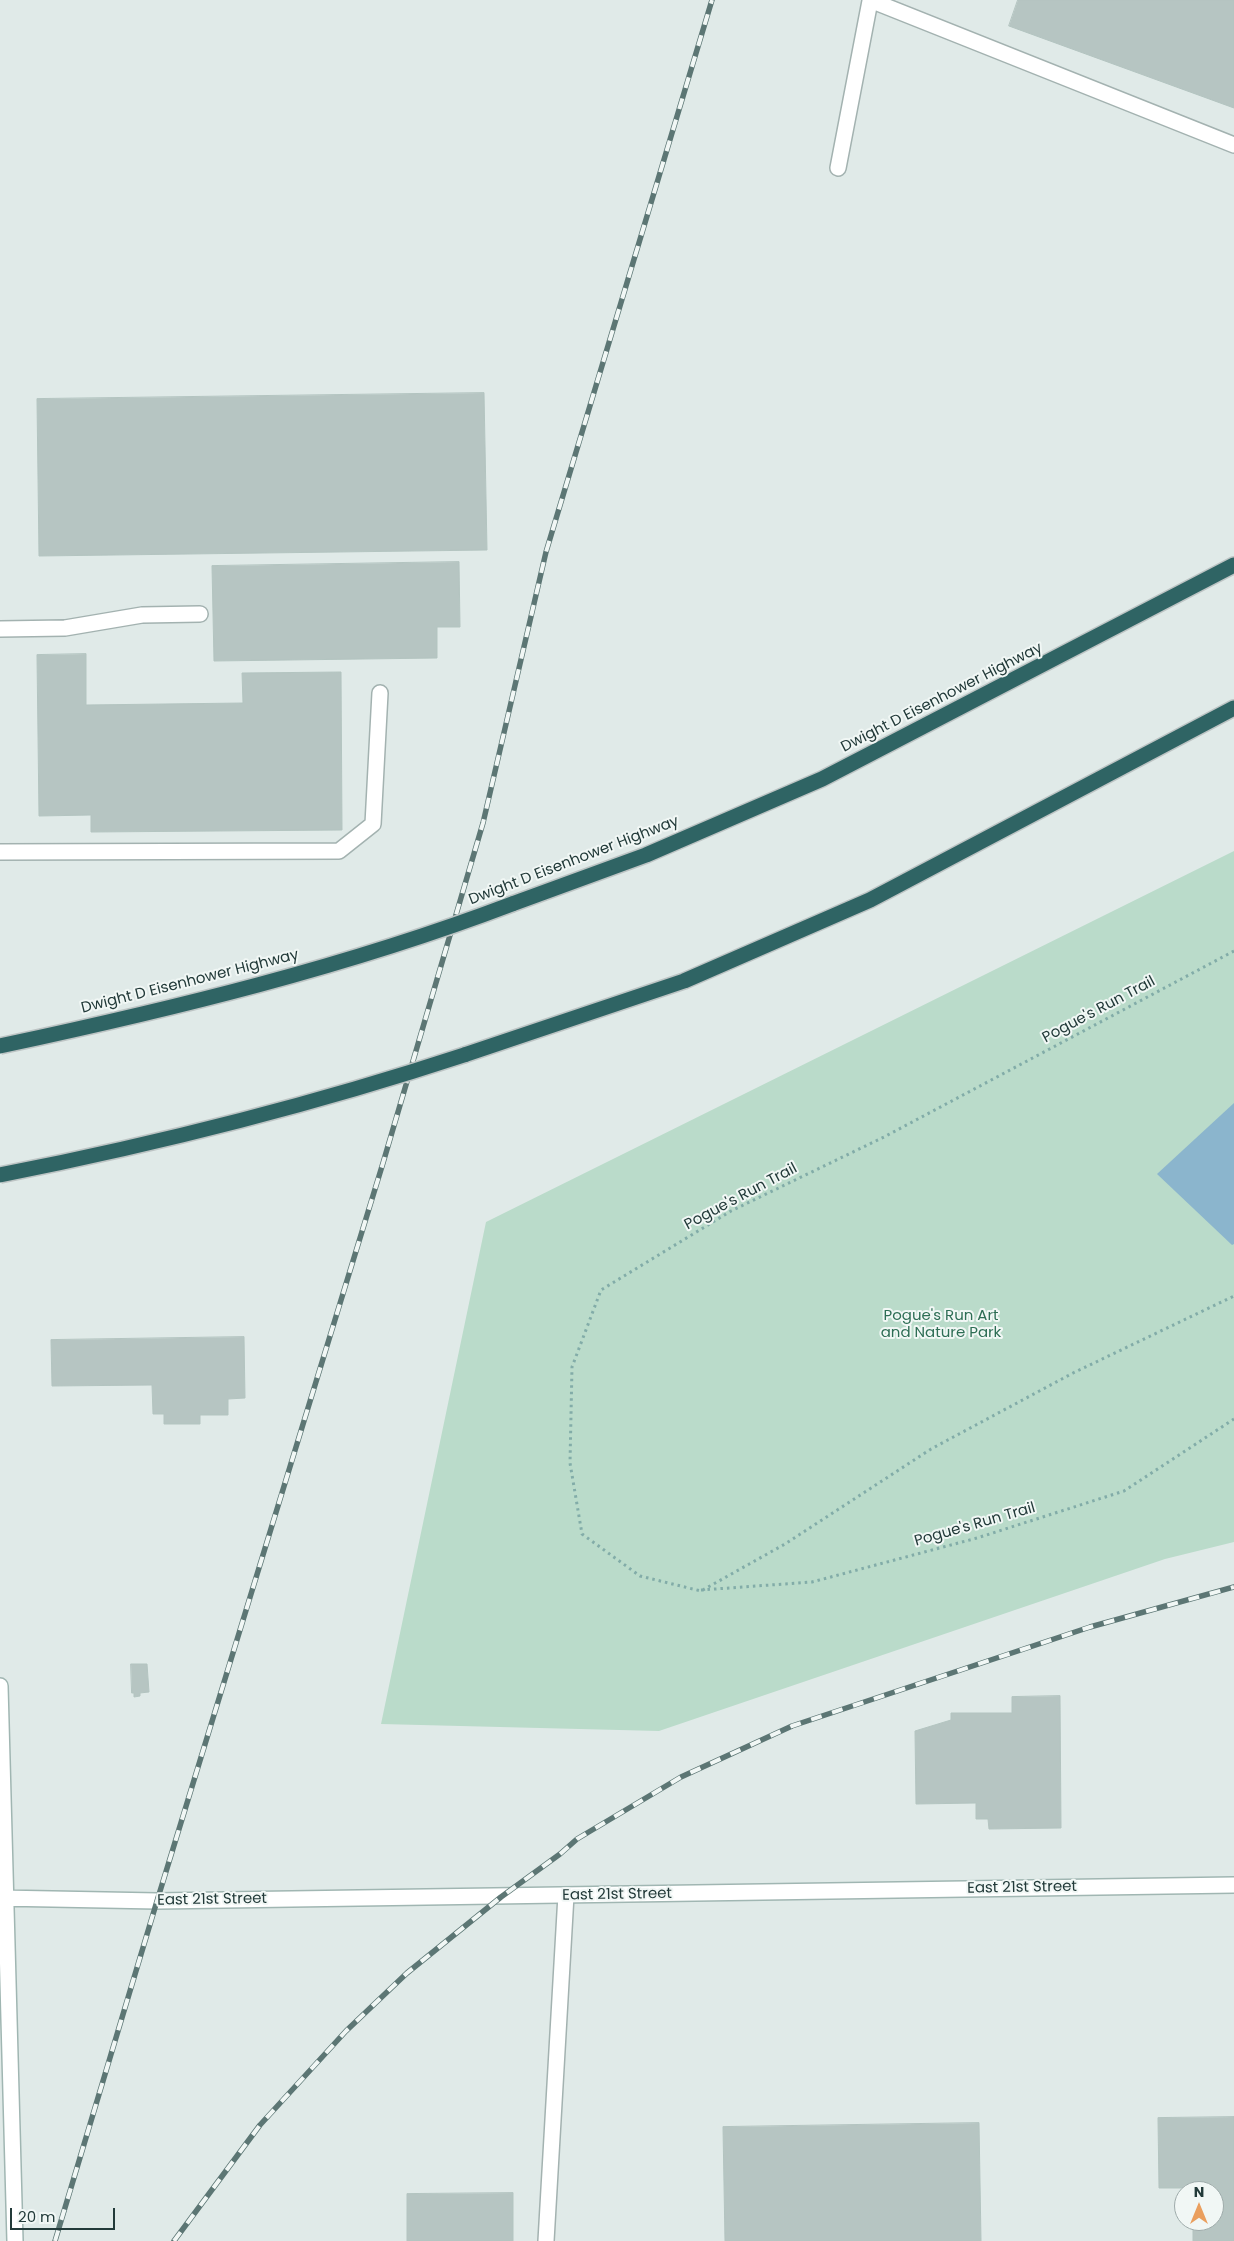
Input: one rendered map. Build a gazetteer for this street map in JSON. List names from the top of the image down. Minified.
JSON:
{"streets":{"highway":["Dwight D Eisenhower Highway"],"main road":["East 21st Street"],"path":["Pogue's Run Trail"]},"parks":["Pogue's Run Art and Nature Park"],"scale_bar":"20 m","north":"top"}
